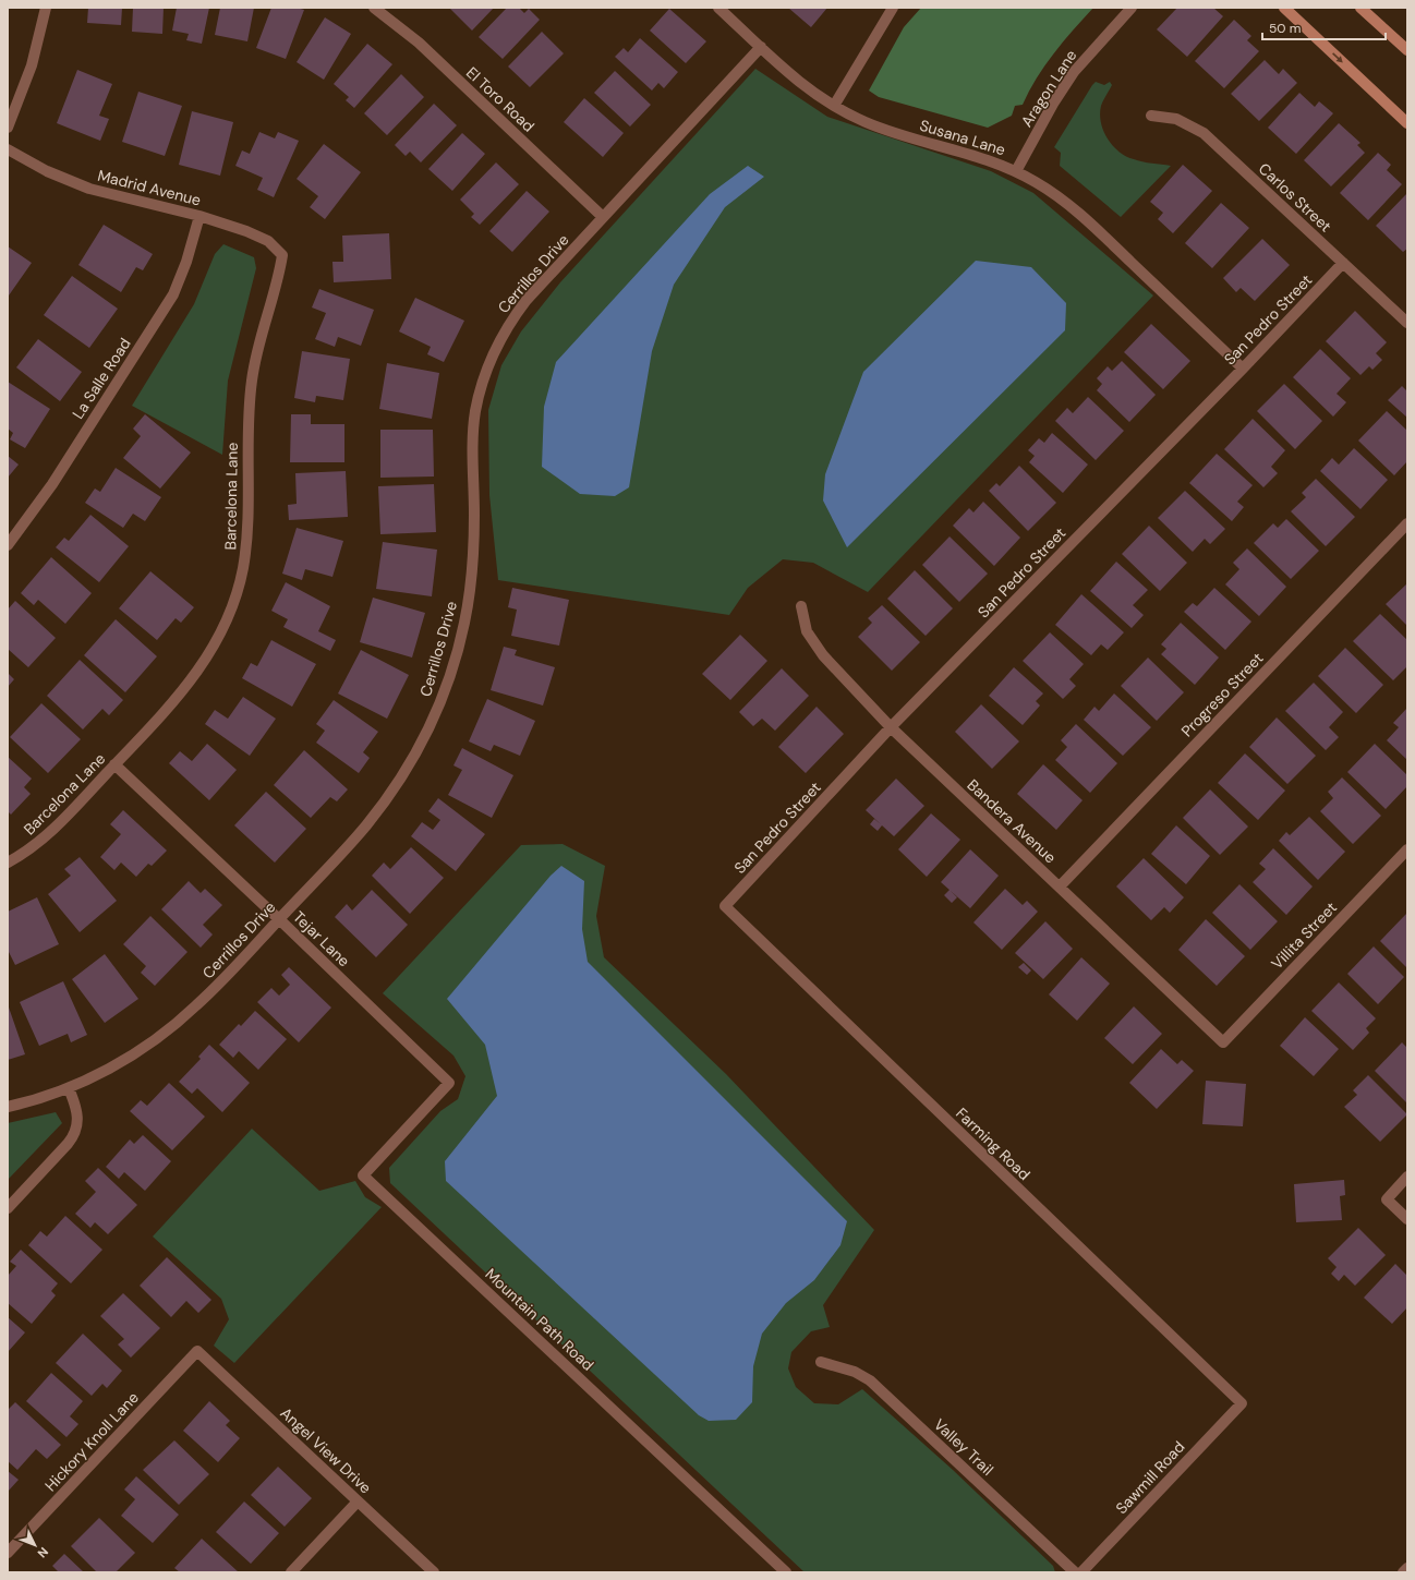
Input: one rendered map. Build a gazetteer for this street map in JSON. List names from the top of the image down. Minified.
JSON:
{"streets":{"street":["Aragon Lane","El Toro Road","Susana Lane","Madrid Avenue","Carlos Street","Cerrillos Drive","San Pedro Street","La Salle Road","Barcelona Lane","Progreso Street","Bandera Avenue","Villita Street","Tejar Lane","Farming Road","Mountain Path Road","Hickory Knoll Lane","Valley Trail","Angel View Drive","Sawmill Road"]},"crossings":[["Aragon Lane","Susana Lane"],["El Toro Road","Cerrillos Drive"],["Susana Lane","Cerrillos Drive"],["Susana Lane","San Pedro Street"],["Madrid Avenue","La Salle Road"],["Madrid Avenue","Barcelona Lane"],["Carlos Street","San Pedro Street"],["Cerrillos Drive","Tejar Lane"],["San Pedro Street","Bandera Avenue"],["San Pedro Street","Farming Road"],["Barcelona Lane","Tejar Lane"],["Progreso Street","Bandera Avenue"],["Bandera Avenue","Villita Street"],["Tejar Lane","Mountain Path Road"],["Farming Road","Sawmill Road"],["Hickory Knoll Lane","Angel View Drive"]],"scale_bar":"50 m","north":"bottom right"}
